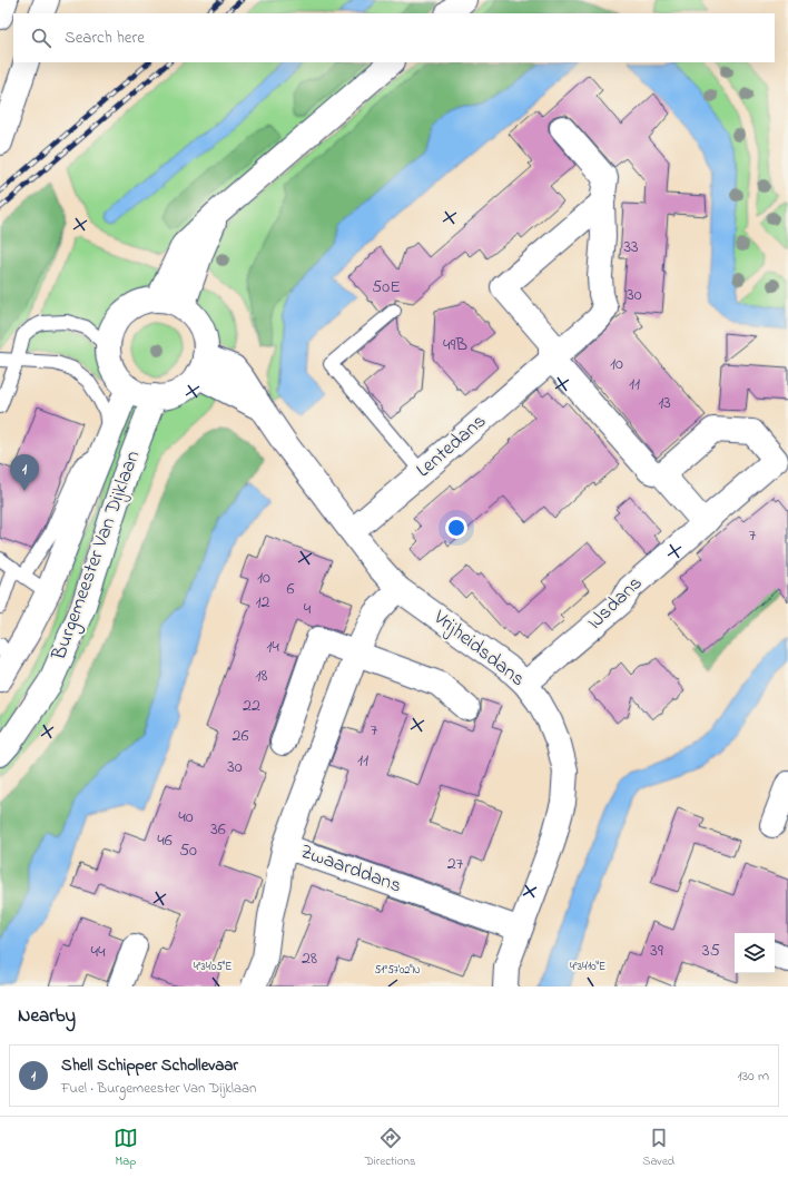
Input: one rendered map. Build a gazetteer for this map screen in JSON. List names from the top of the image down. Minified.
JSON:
{"streets":{"street":["Lentedans","Burgemeester Van Dijklaan","IJsdans","Vrijheidsdans","Zwaarddans"]},"crossings":[["Lentedans","Vrijheidsdans"],["Burgemeester Van Dijklaan","Vrijheidsdans"],["IJsdans","Vrijheidsdans"],["Vrijheidsdans","Zwaarddans"]],"house_numbers":["33","50E","30","49B","10","11","13","7","10","6","12","4","14","18","22","7","26","11","30","40","36","46","50","27","39","35","44","28"],"page":{"search":"Search here","pins":"1","heading":"Nearby","list":[{"mark":"1","name":"Shell Schipper Schollevaar","note":"Fuel · Burgemeester Van Dijklaan","value":"130 m"}],"nav":["Map","Directions","Saved"]},"coordinates":["4°34'05\"E","4°34'10\"E","51°57'02\"N"]}
